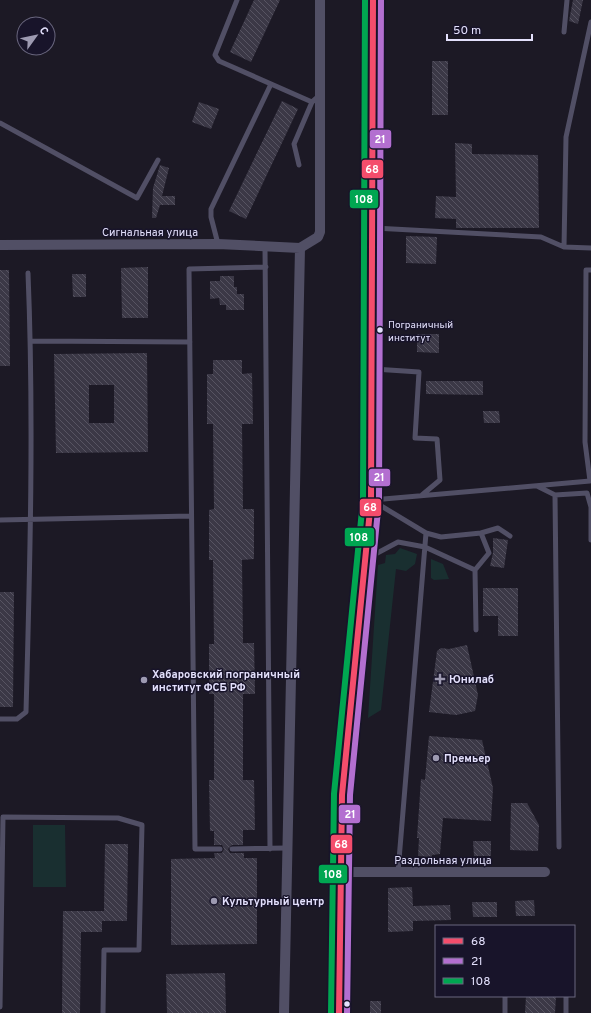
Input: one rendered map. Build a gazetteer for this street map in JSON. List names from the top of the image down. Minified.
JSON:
{"streets":{"street":["Сигнальная улица","Раздольная улица"]},"places":{"other":["Пограничный институт","Хабаровский пограничный институт ФСБ РФ","Премьер","Культурный центр"],"health":["Юнилаб"]},"lines":["transit line 68","transit line 21","transit line 108"],"legend":["68","21","108"],"scale_bar":"50 m","north":"top right"}
